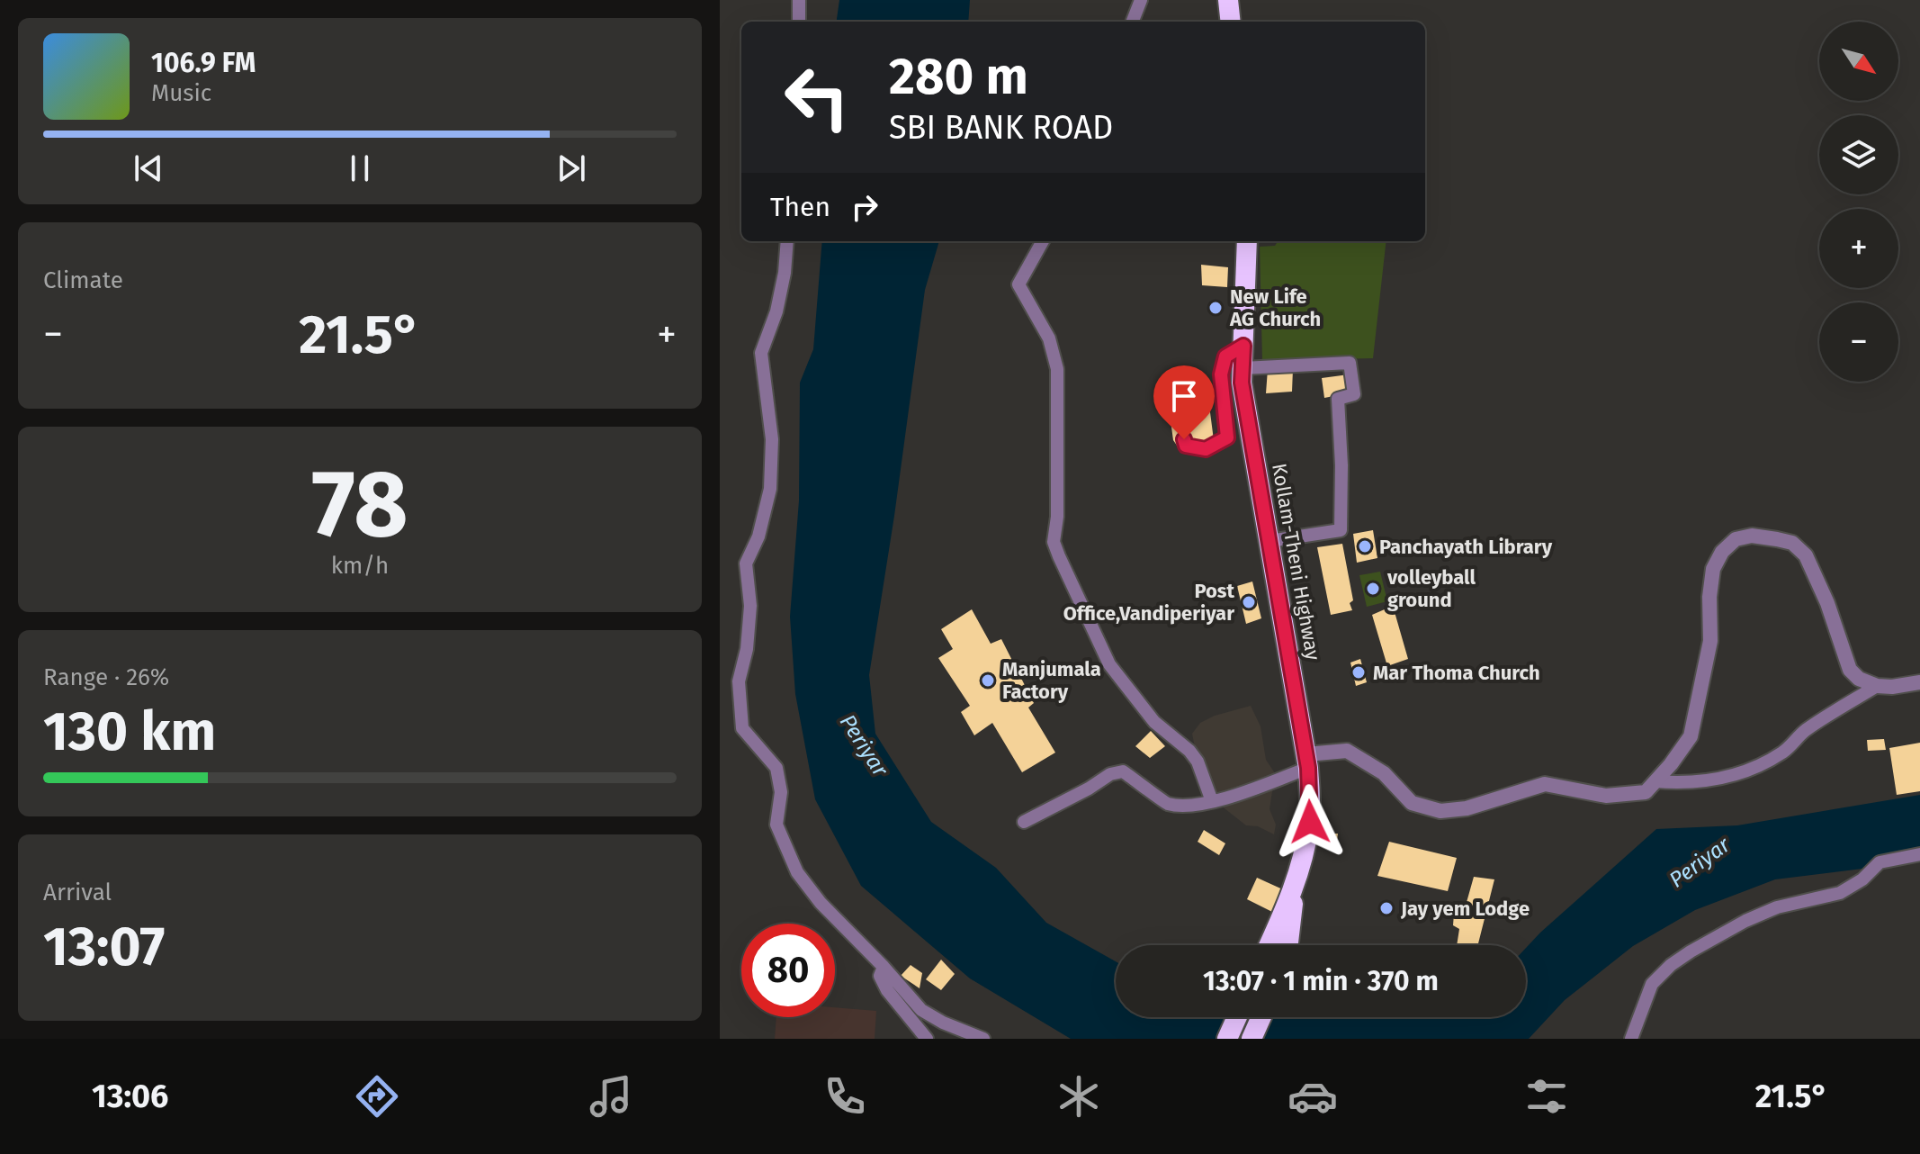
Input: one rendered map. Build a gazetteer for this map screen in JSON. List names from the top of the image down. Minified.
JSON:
{"streets":{"highway":["Kollam-Theni Highway"]},"water":["Periyar"],"places":["New Life AG Church","Panchayath Library","volleyball ground","Post Office,Vandiperiyar","Mar Thoma Church","Manjumala Factory","Jay yem Lodge"],"north":"bottom right","page":{"map_buttons":["+","−"],"turn":["280 m","SBI BANK ROAD"],"song":["106.9 FM","Music"],"then":"Then","tile":["Climate",["78","km/h"],["Range · 26%","130 km"],["Arrival","13:07"]],"heat":["−","21.5°","+"],"limit":"80","trip":"13:07 · 1 min · 370 m","tabs":["13:06","21.5°"]}}
